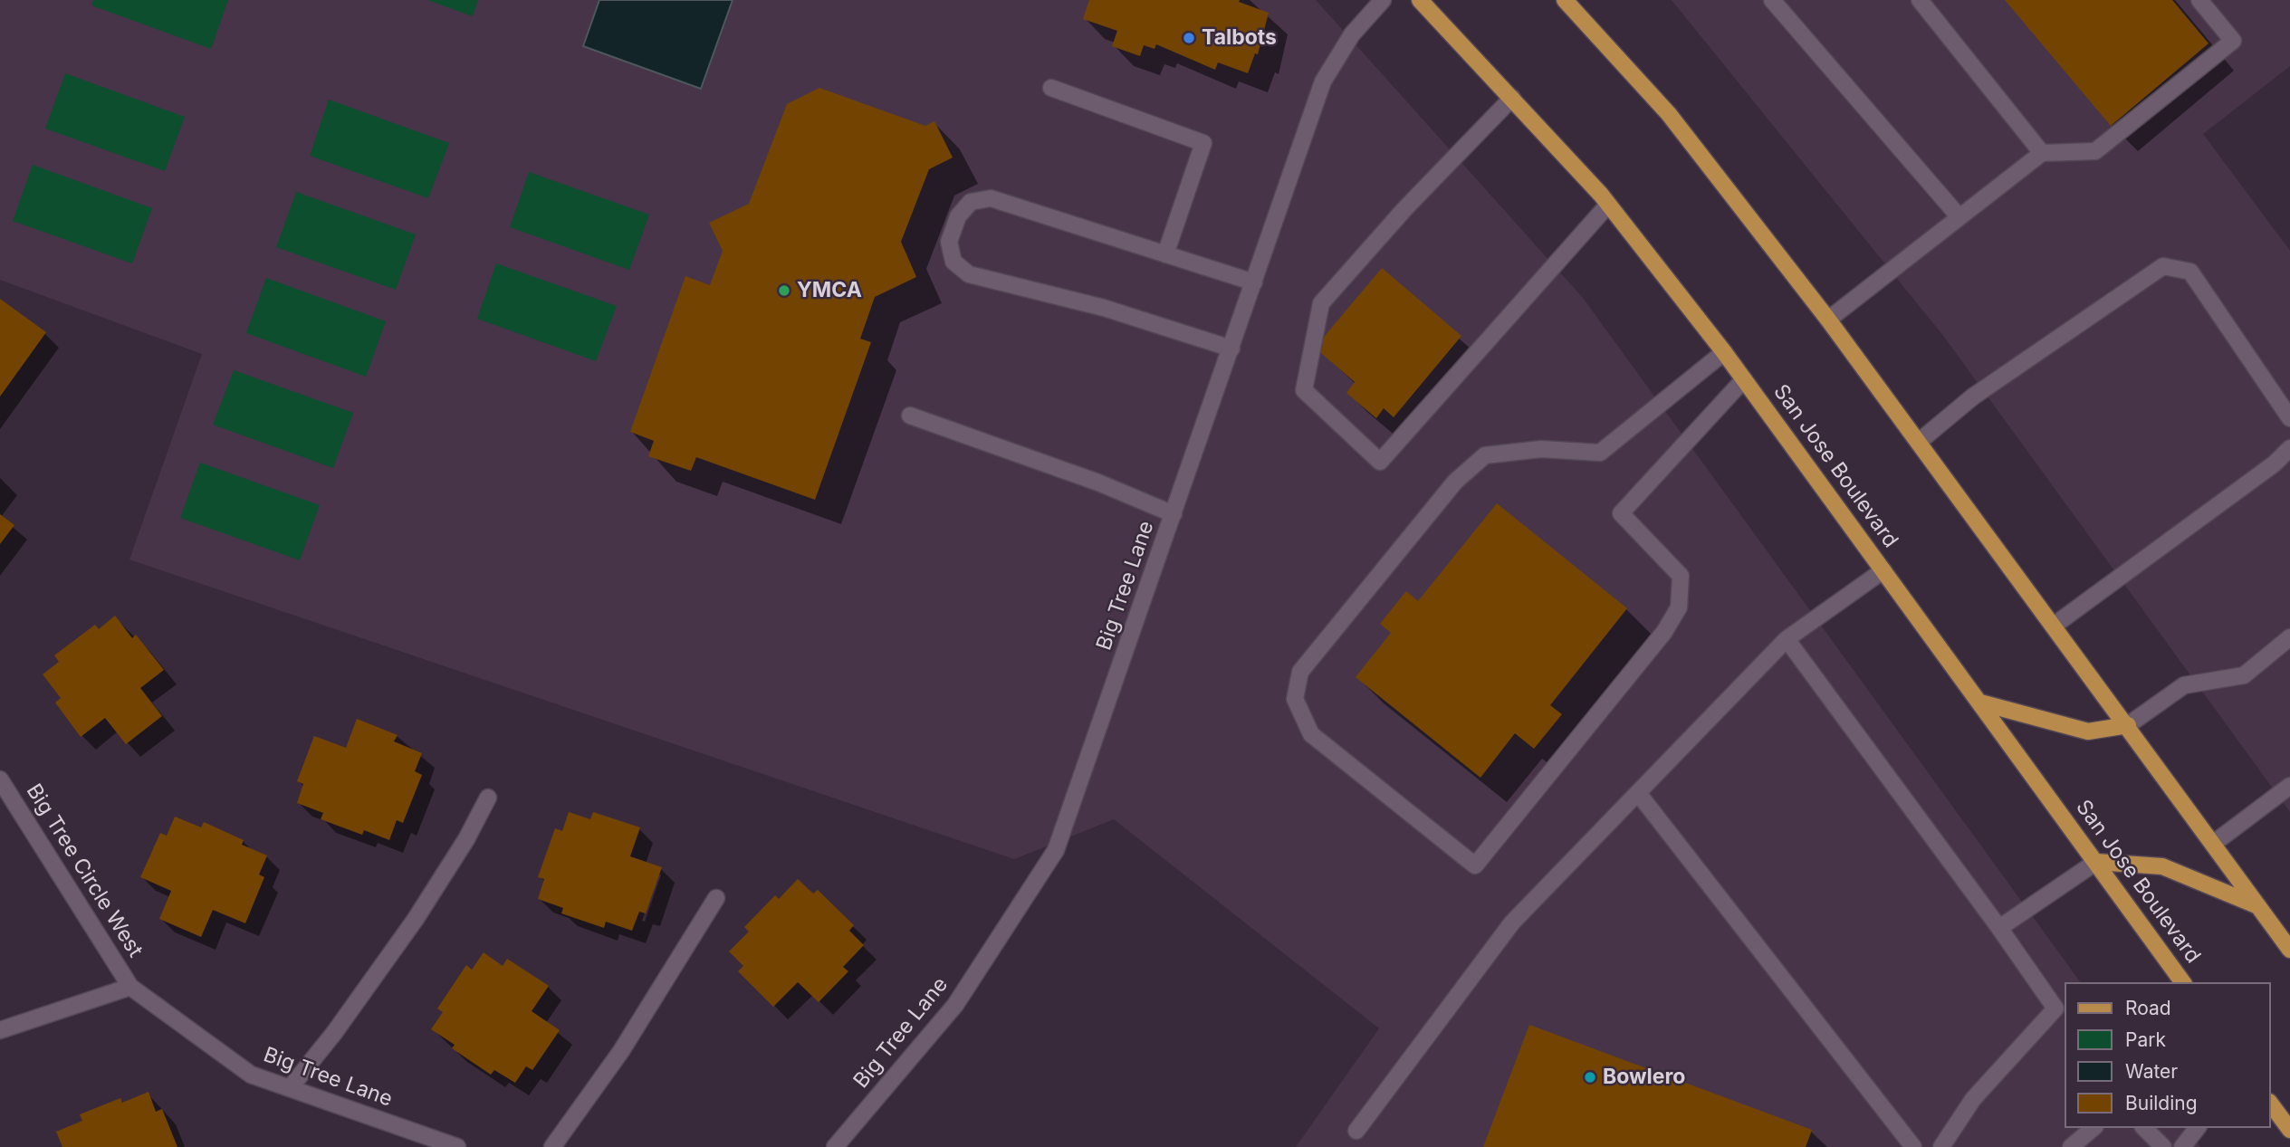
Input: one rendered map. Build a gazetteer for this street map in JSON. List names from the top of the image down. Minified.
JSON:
{"streets":{"main road":["San Jose Boulevard"],"street":["Big Tree Lane","Big Tree Circle West"]},"crossings":[["Big Tree Lane","Big Tree Circle West"]],"places":["Talbots","YMCA","Bowlero"],"legend":["Road","Park","Water","Building"]}
